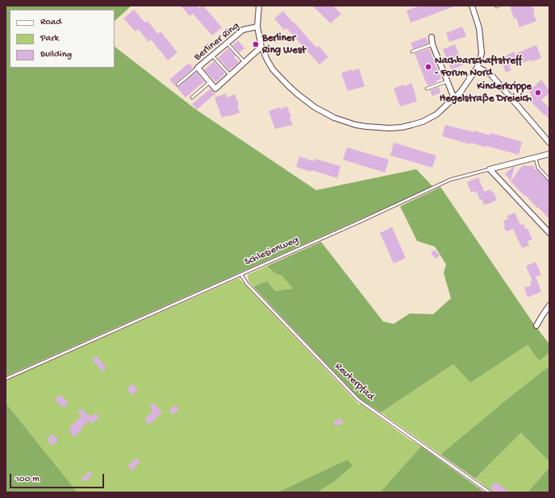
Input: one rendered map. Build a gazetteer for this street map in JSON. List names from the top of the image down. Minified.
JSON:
{"streets":{"street":["Berliner Ring","Schlesienweg"],"lane":["Reuterpfad"]},"crossings":[["Schlesienweg","Reuterpfad"]],"places":["Berliner Ring West","Nachbarschaftstreff - Forum Nord","Kinderkrippe Hegelstraße Dreieich"],"legend":["Road","Park","Building"],"scale_bar":"100 m"}
